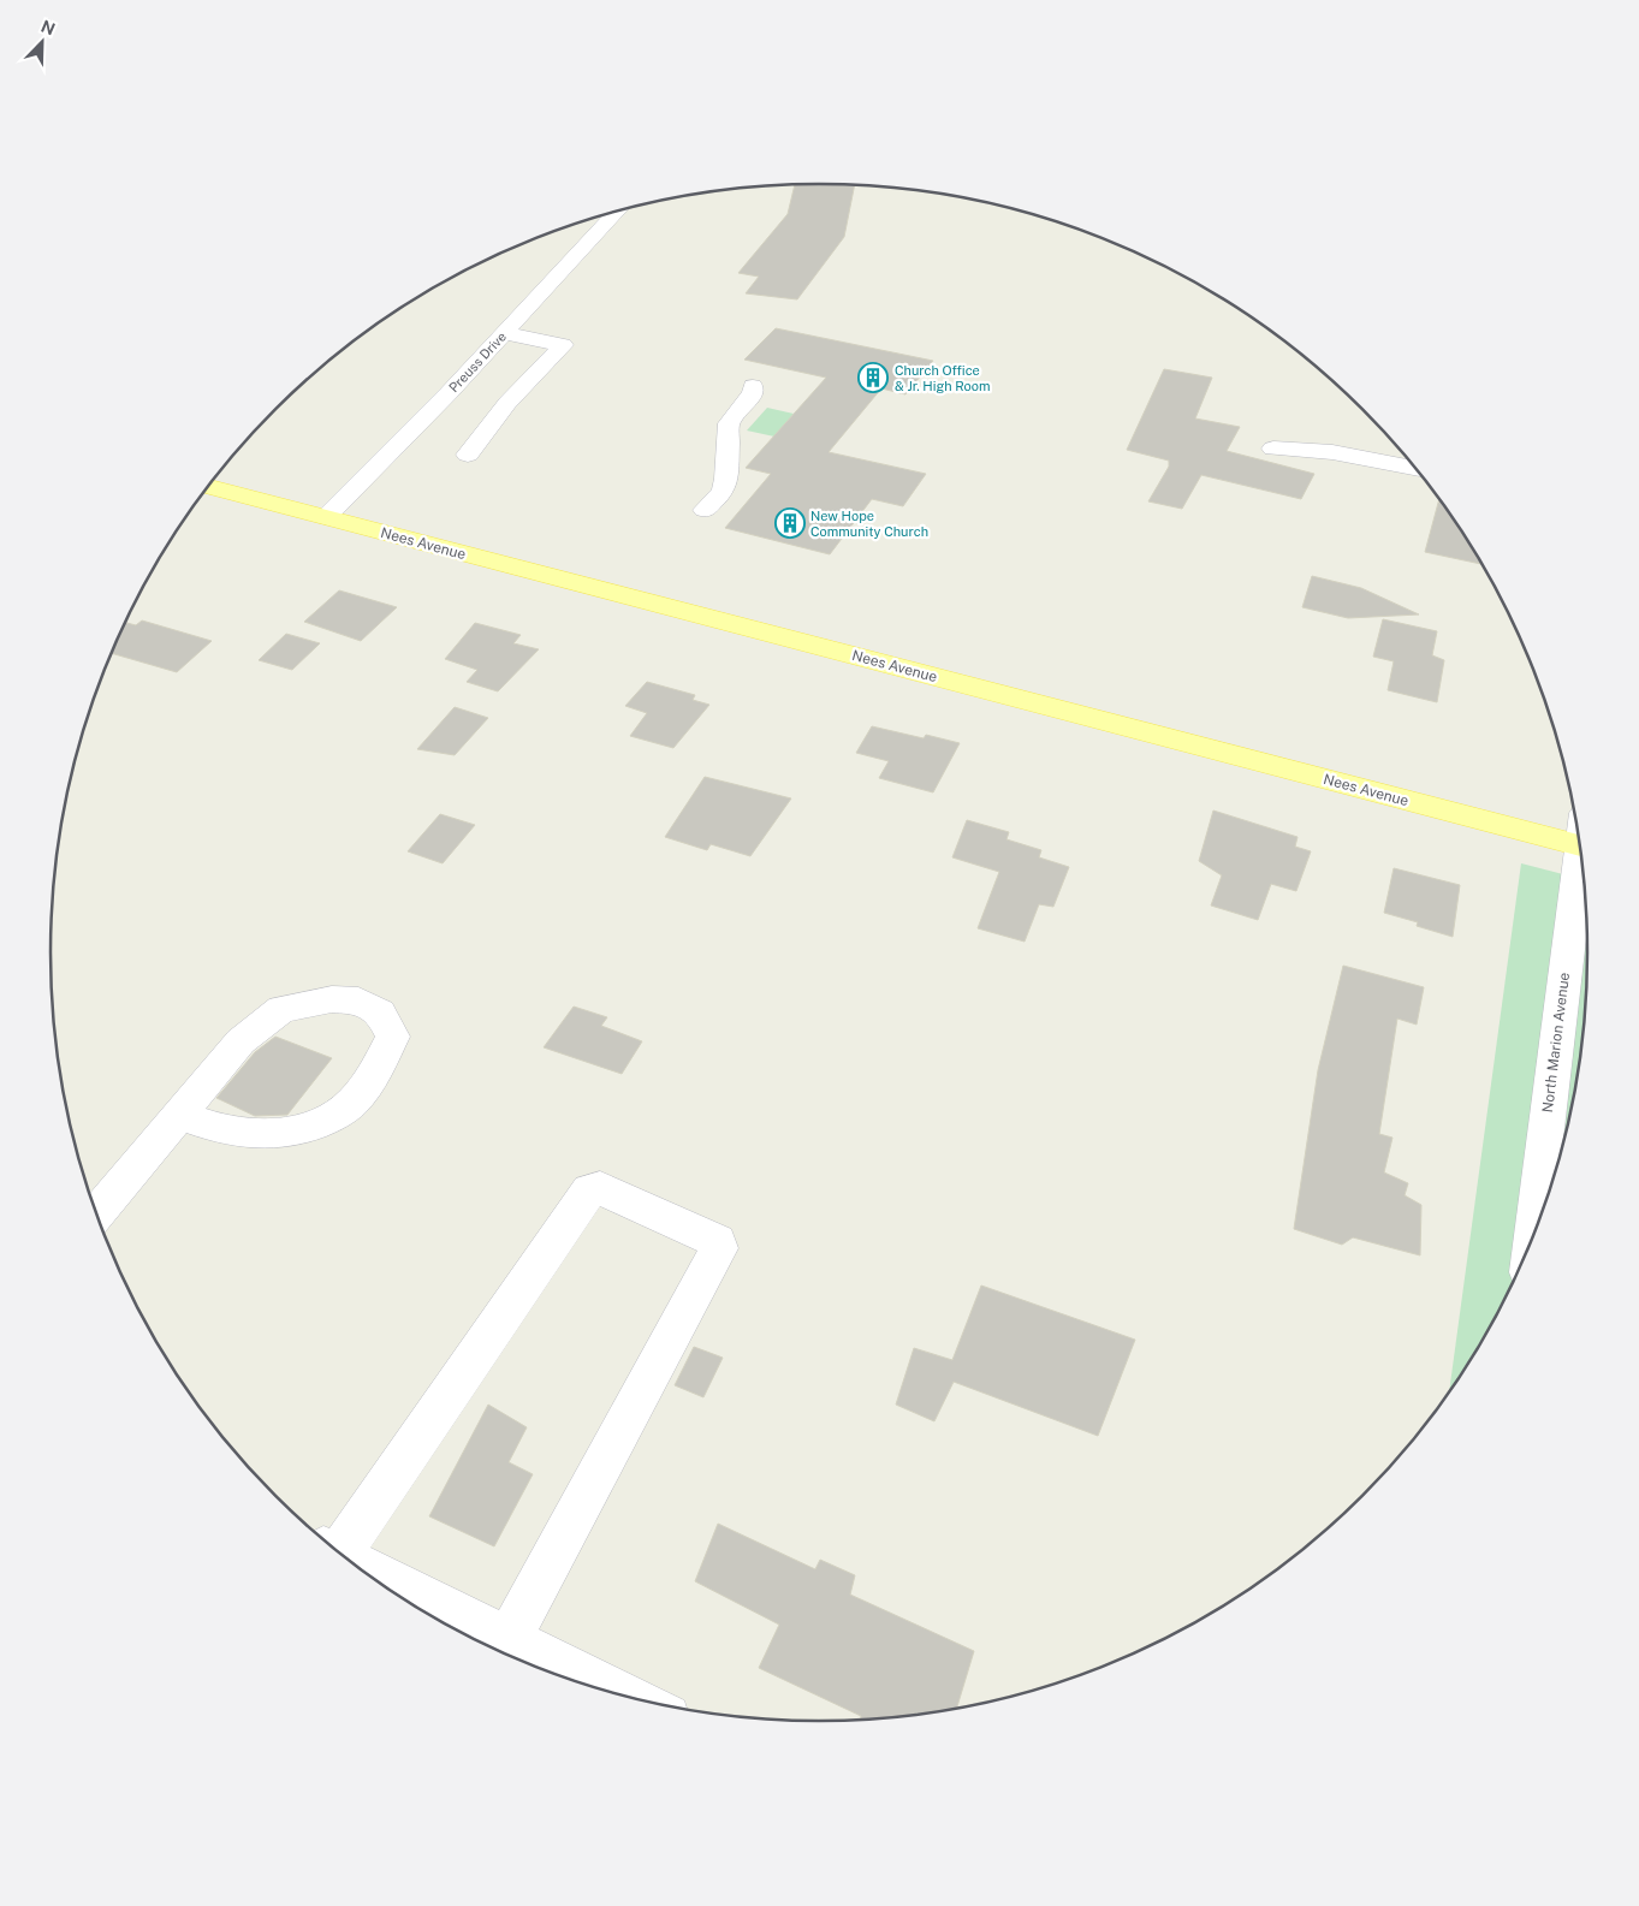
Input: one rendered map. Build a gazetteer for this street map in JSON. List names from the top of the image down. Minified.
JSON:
{"streets":{"main road":["Nees Avenue"],"street":["Preuss Drive","North Marion Avenue"]},"crossings":[["Preuss Drive","Nees Avenue"]],"places":{"building":["Church Office & Jr. High Room","New Hope Community Church"]},"north":"top right"}
